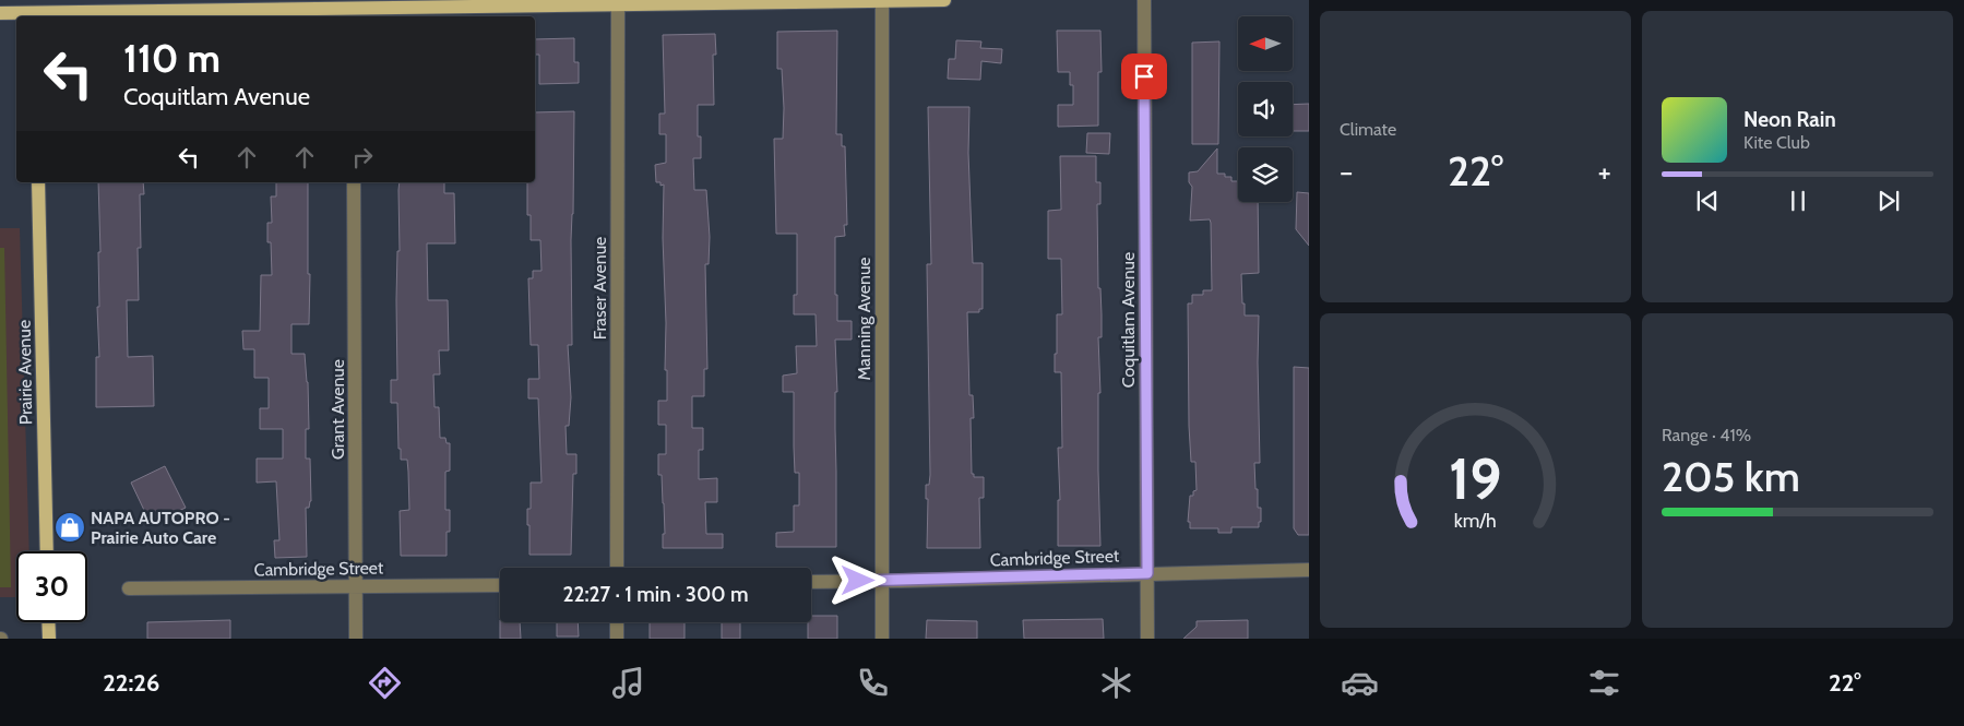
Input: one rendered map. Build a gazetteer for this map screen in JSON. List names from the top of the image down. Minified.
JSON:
{"streets":{"main road":["Prairie Avenue"],"street":["Fraser Avenue","Manning Avenue","Coquitlam Avenue","Grant Avenue","Cambridge Street"]},"crossings":[["Manning Avenue","Cambridge Street"],["Coquitlam Avenue","Cambridge Street"],["Grant Avenue","Cambridge Street"]],"places":{"shop":["NAPA AUTOPRO - Prairie Auto Care"]},"north":"left","page":{"tile":["Climate",["Range · 41%","205 km"]],"turn":["110 m","Coquitlam Avenue"],"song":["Neon Rain","Kite Club"],"heat":["−","22°","+"],"limit":"30","trip":"22:27 · 1 min · 300 m","tabs":["22:26","22°"],"gauge":["19","km/h"]}}
